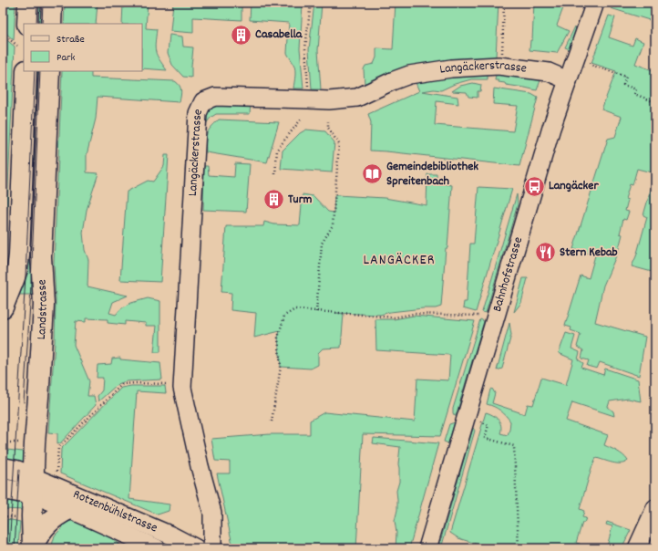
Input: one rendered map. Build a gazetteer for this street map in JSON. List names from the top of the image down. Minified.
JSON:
{"streets":{"main road":["Landstrasse"],"street":["Langäckerstrasse","Bahnhofstrasse","Rotzenbühlstrasse"]},"crossings":[["Langäckerstrasse","Bahnhofstrasse"],["Landstrasse","Rotzenbühlstrasse"]],"districts":["LANGÄCKER"],"places":{"building":["Casabella","Turm"],"library":["Gemeindebibliothek Spreitenbach"],"bus stop":["Langäcker"],"restaurant":["Stern Kebab"]},"legend":["Straße","Park"]}
